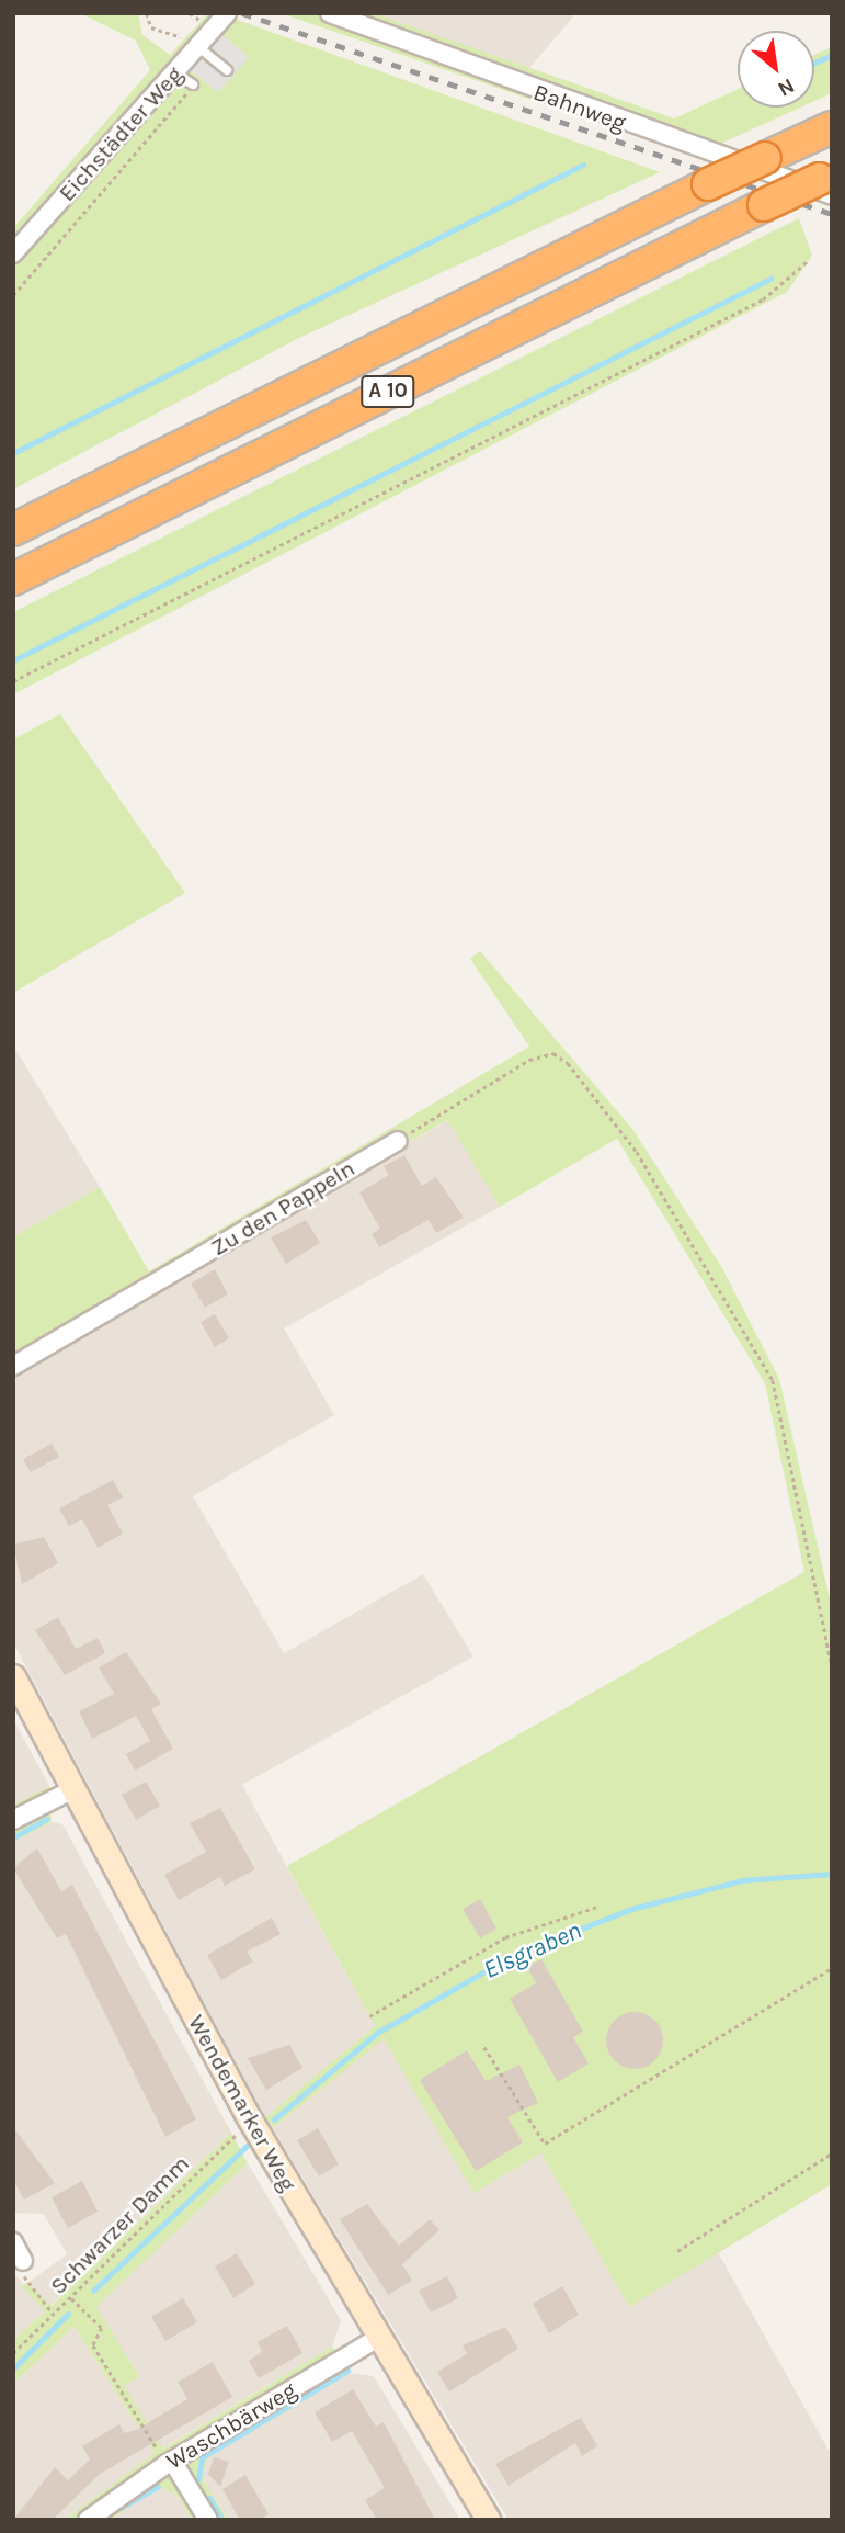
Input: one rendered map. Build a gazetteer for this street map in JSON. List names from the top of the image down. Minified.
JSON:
{"streets":{"highway":["A 10"],"street":["Bahnweg","Eichstädter Weg","Zu den Pappeln","Wendemarker Weg","Waschbärweg"],"path":["Schwarzer Damm"]},"crossings":[["Bahnweg","A 10"],["Wendemarker Weg","Schwarzer Damm"],["Wendemarker Weg","Waschbärweg"]],"water":["Elsgraben"],"north":"bottom right"}
